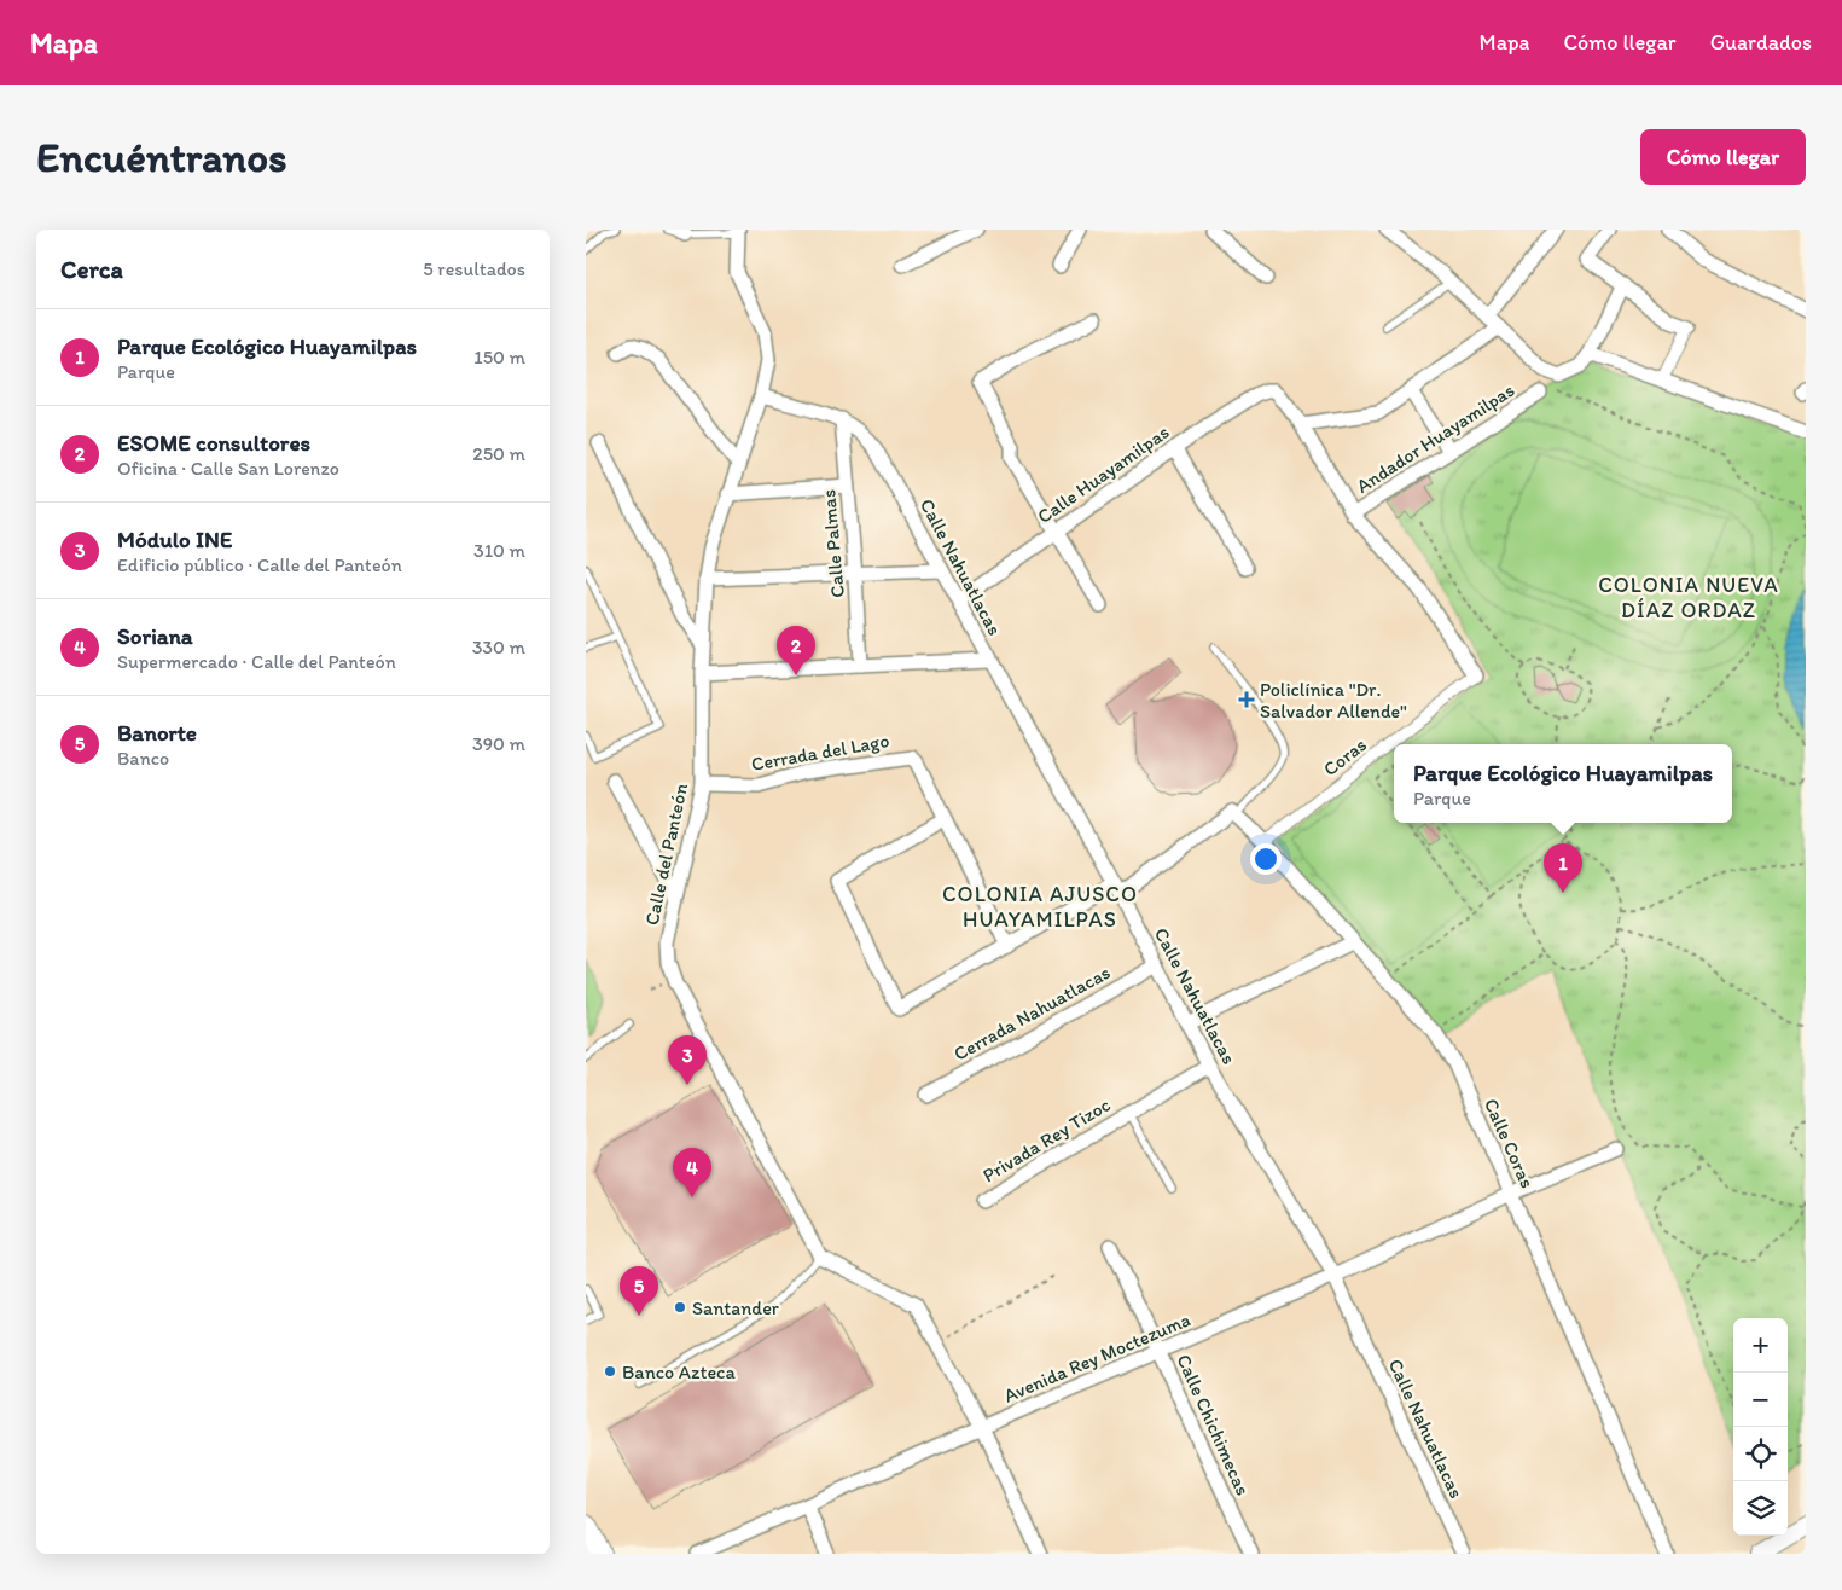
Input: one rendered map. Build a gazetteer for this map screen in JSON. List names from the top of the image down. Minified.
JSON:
{"streets":{"street":["Andador Huayamilpas","Calle Huayamilpas","Calle Palmas","Calle Nahuatlacas","Cerrada del Lago","Coras","Calle del Panteón","Cerrada Nahuatlacas","Privada Rey Tizoc","Calle Coras","Avenida Rey Moctezuma","Calle Chichimecas"]},"crossings":[["Calle Huayamilpas","Calle Nahuatlacas"],["Calle Palmas","Calle Nahuatlacas"],["Calle Nahuatlacas","Calle del Panteón"],["Calle Nahuatlacas","Cerrada Nahuatlacas"],["Calle Nahuatlacas","Privada Rey Tizoc"],["Calle Nahuatlacas","Avenida Rey Moctezuma"],["Cerrada del Lago","Calle del Panteón"],["Coras","Calle Coras"],["Calle Coras","Avenida Rey Moctezuma"],["Avenida Rey Moctezuma","Calle Chichimecas"]],"districts":["COLONIA NUEVA DÍAZ ORDAZ","COLONIA AJUSCO HUAYAMILPAS"],"places":{"health":["Policlínica \"Dr. Salvador Allende\""],"other":["Santander","Banco Azteca"]},"page":{"header":"Mapa","nav":["Mapa","Cómo llegar","Guardados"],"buttons":"Cómo llegar","title":"Encuéntranos","heading":["Cerca","5 resultados"],"list":[{"mark":"1","name":"Parque Ecológico Huayamilpas","note":"Parque","value":"150 m"},{"mark":"2","name":"ESOME consultores","note":"Oficina · Calle San Lorenzo","value":"250 m"},{"mark":"3","name":"Módulo INE","note":"Edificio público · Calle del Panteón","value":"310 m"},{"mark":"4","name":"Soriana","note":"Supermercado · Calle del Panteón","value":"330 m"},{"mark":"5","name":"Banorte","note":"Banco","value":"390 m"}],"pins":["2","1","3","4","5"],"popup":["Parque Ecológico Huayamilpas","Parque"],"map_buttons":["+","−"]}}
